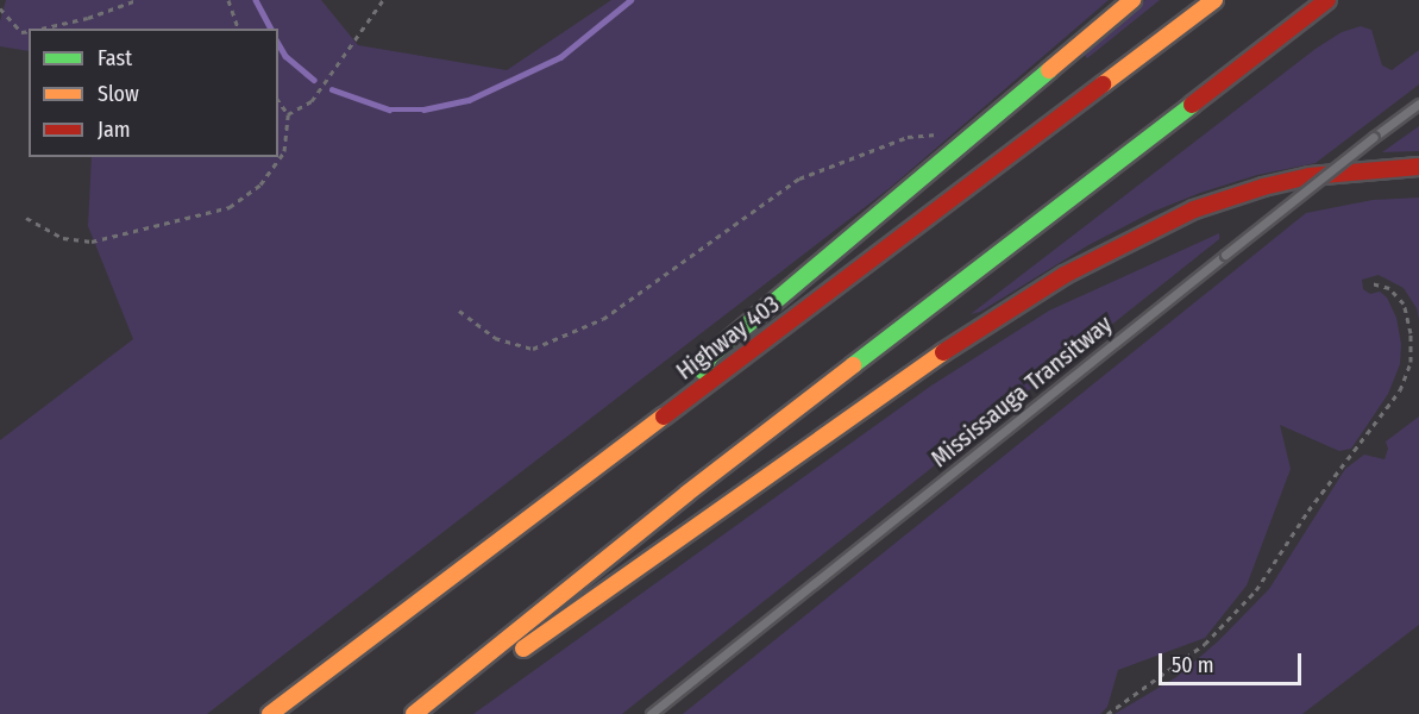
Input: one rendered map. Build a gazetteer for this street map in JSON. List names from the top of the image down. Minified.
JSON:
{"streets":{"highway":["Highway 403"],"lane":["Mississauga Transitway"]},"legend":["Fast","Slow","Jam"],"scale_bar":"50 m"}
